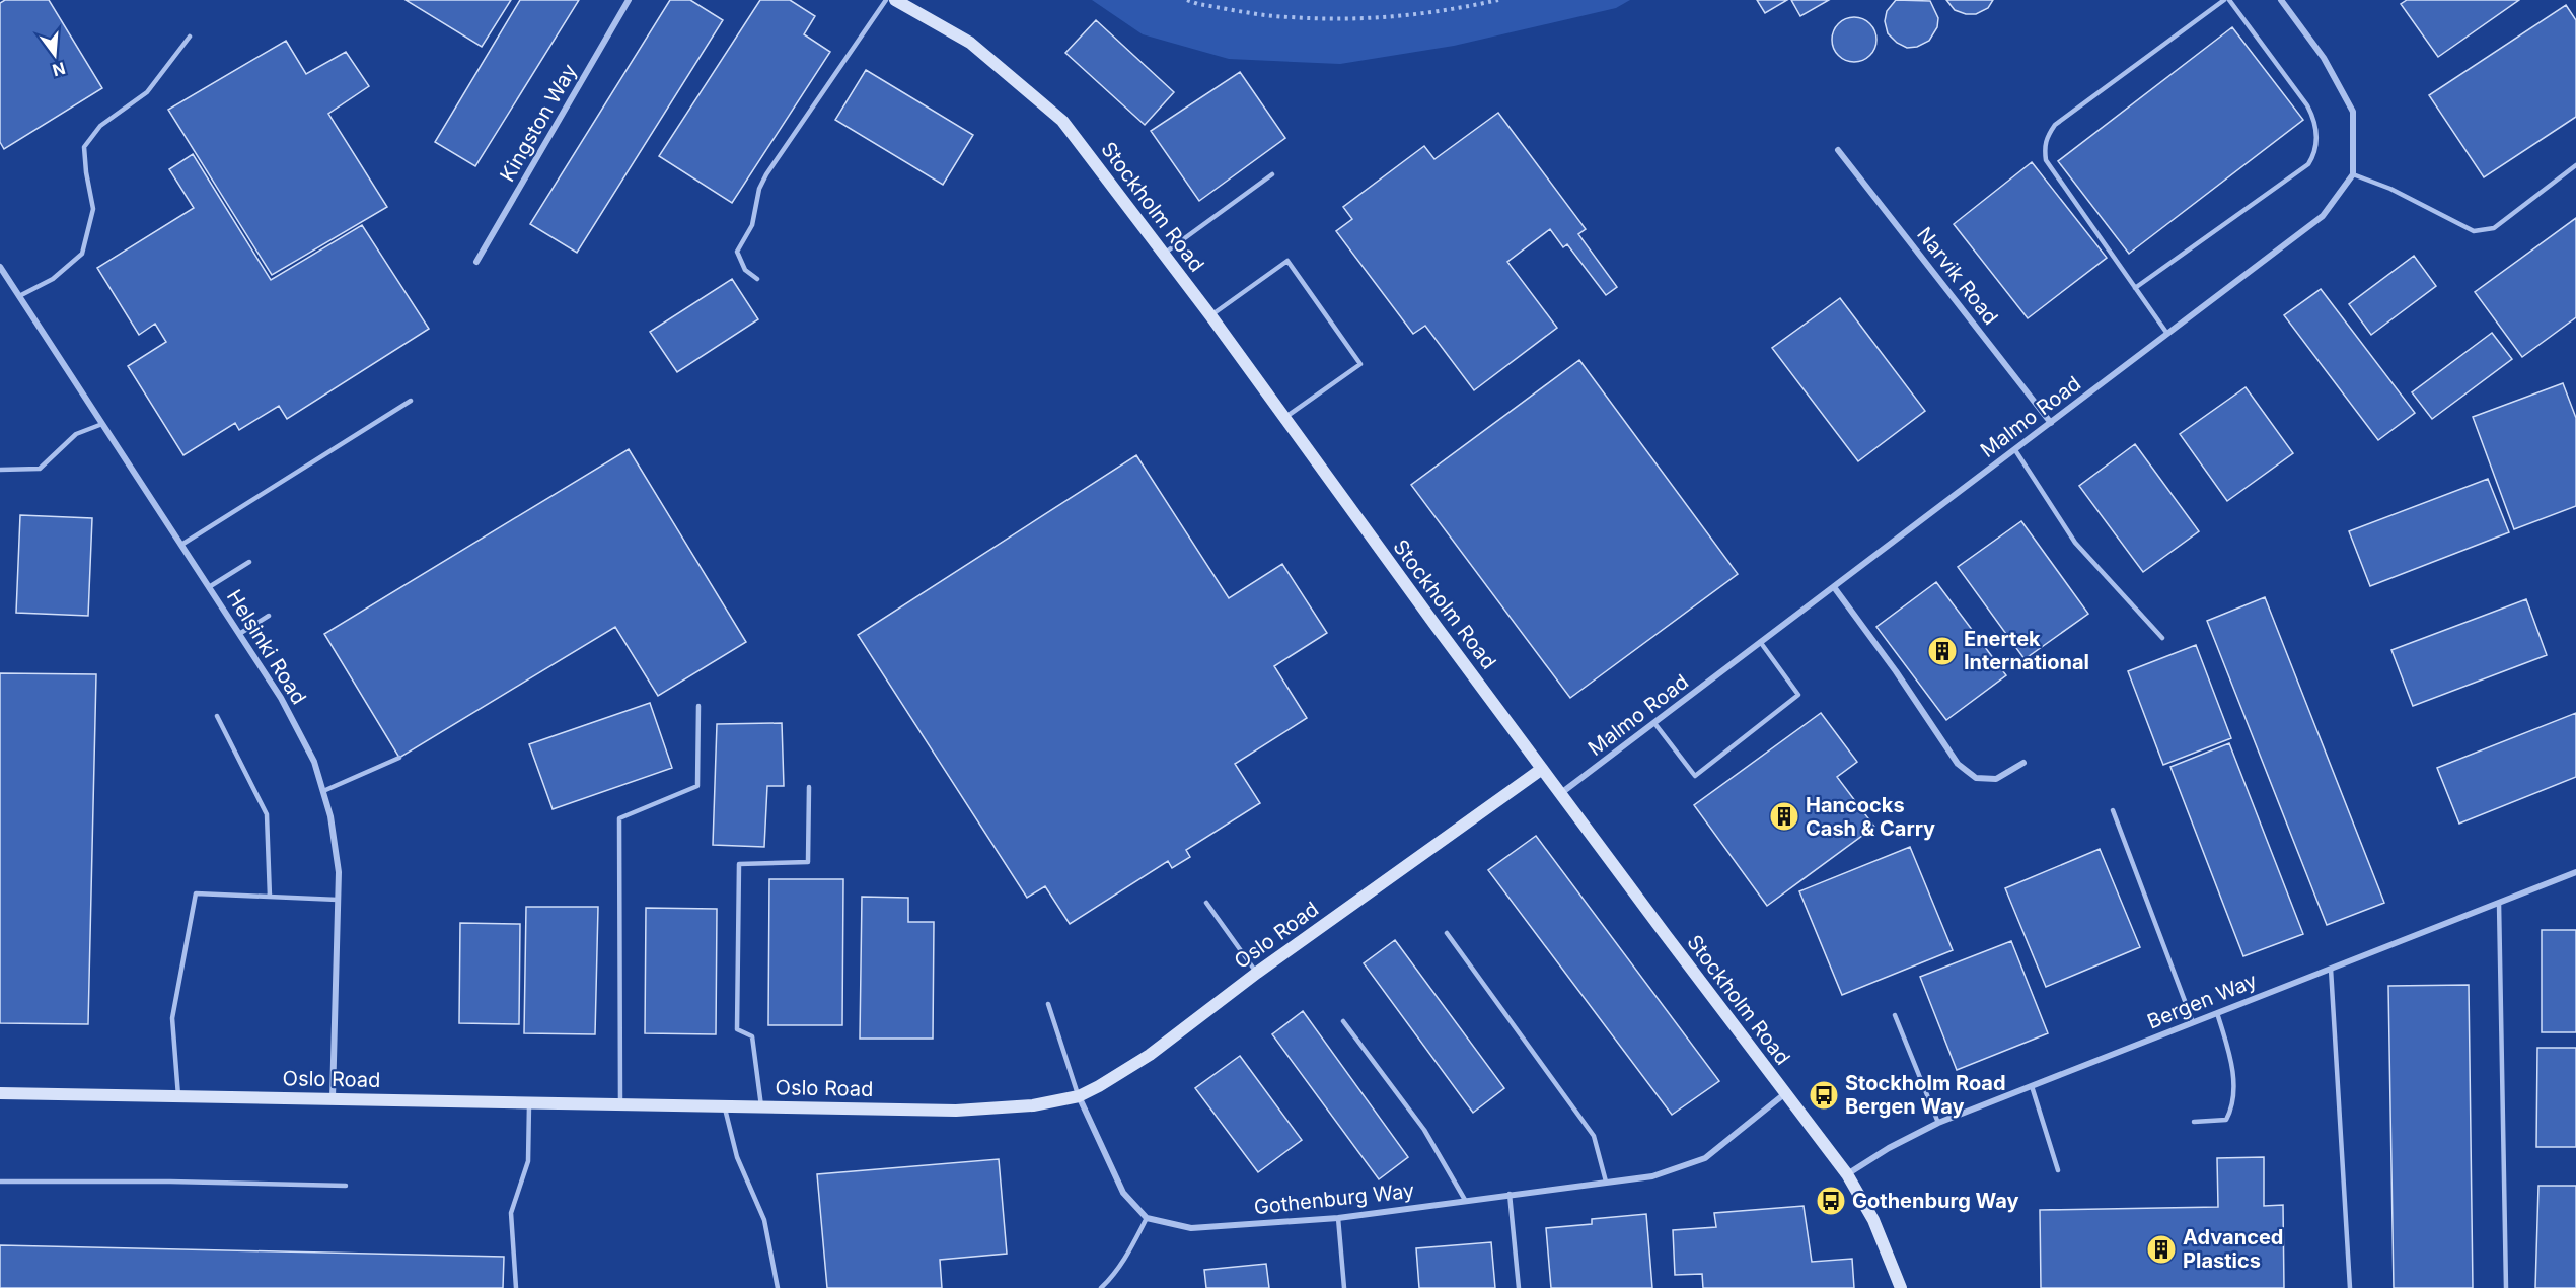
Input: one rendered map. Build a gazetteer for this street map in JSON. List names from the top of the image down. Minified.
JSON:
{"streets":{"street":["Kingston Way","Stockholm Road","Narvik Road","Malmo Road","Helsinki Road","Oslo Road","Bergen Way","Gothenburg Way"]},"crossings":[["Stockholm Road","Malmo Road"],["Stockholm Road","Oslo Road"],["Stockholm Road","Bergen Way"],["Stockholm Road","Gothenburg Way"],["Narvik Road","Malmo Road"],["Helsinki Road","Oslo Road"]],"places":{"building":["Enertek International","Hancocks Cash & Carry","Advanced Plastics"],"bus stop":["Stockholm Road Bergen Way","Gothenburg Way"]},"north":"bottom"}
